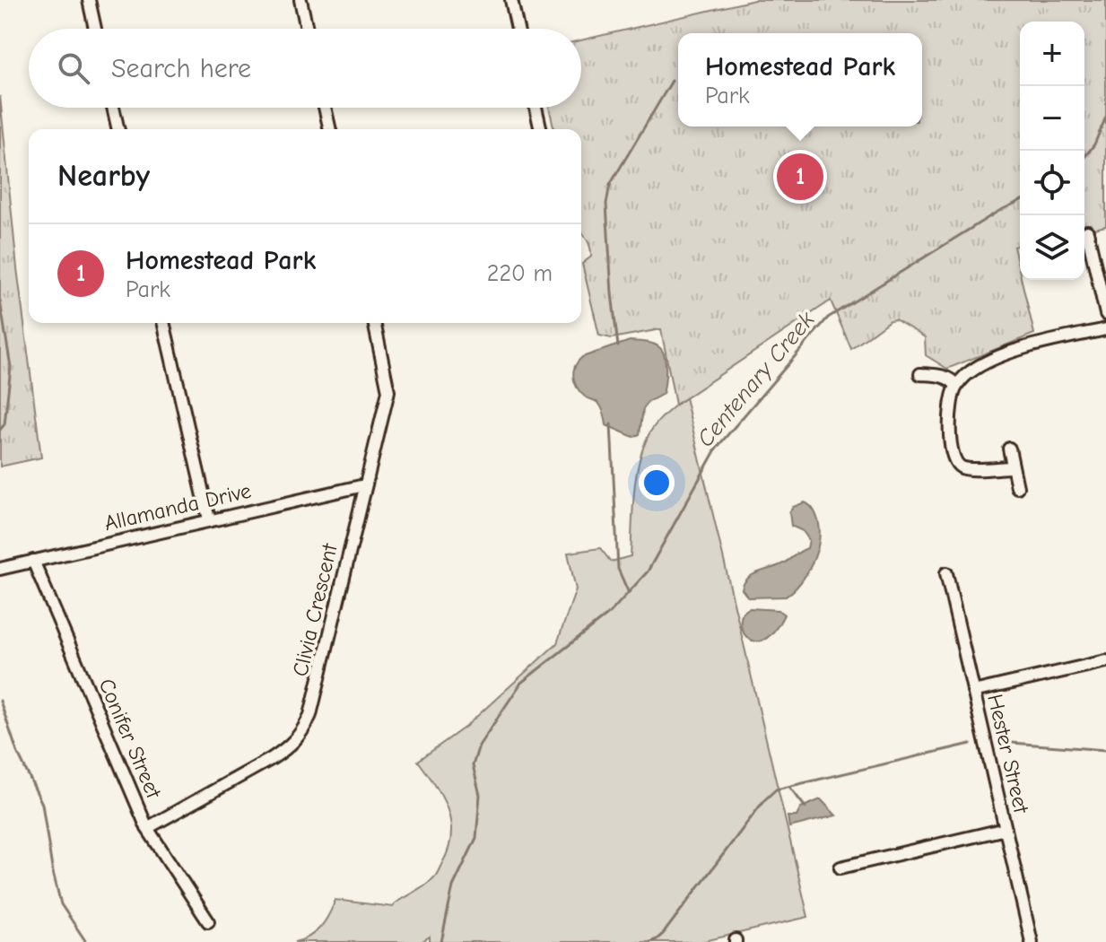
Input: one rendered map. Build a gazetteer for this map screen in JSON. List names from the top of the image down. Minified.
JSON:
{"streets":{"street":["Allamanda Drive","Clivia Crescent","Conifer Street","Hester Street"]},"crossings":[["Allamanda Drive","Clivia Crescent"],["Allamanda Drive","Conifer Street"],["Clivia Crescent","Conifer Street"]],"water":["Centenary Creek"],"page":{"map_buttons":["+","−"],"search":"Search here","popup":["Homestead Park","Park"],"heading":"Nearby","pins":"1","list":[{"mark":"1","name":"Homestead Park","note":"Park","value":"220 m"}]}}
